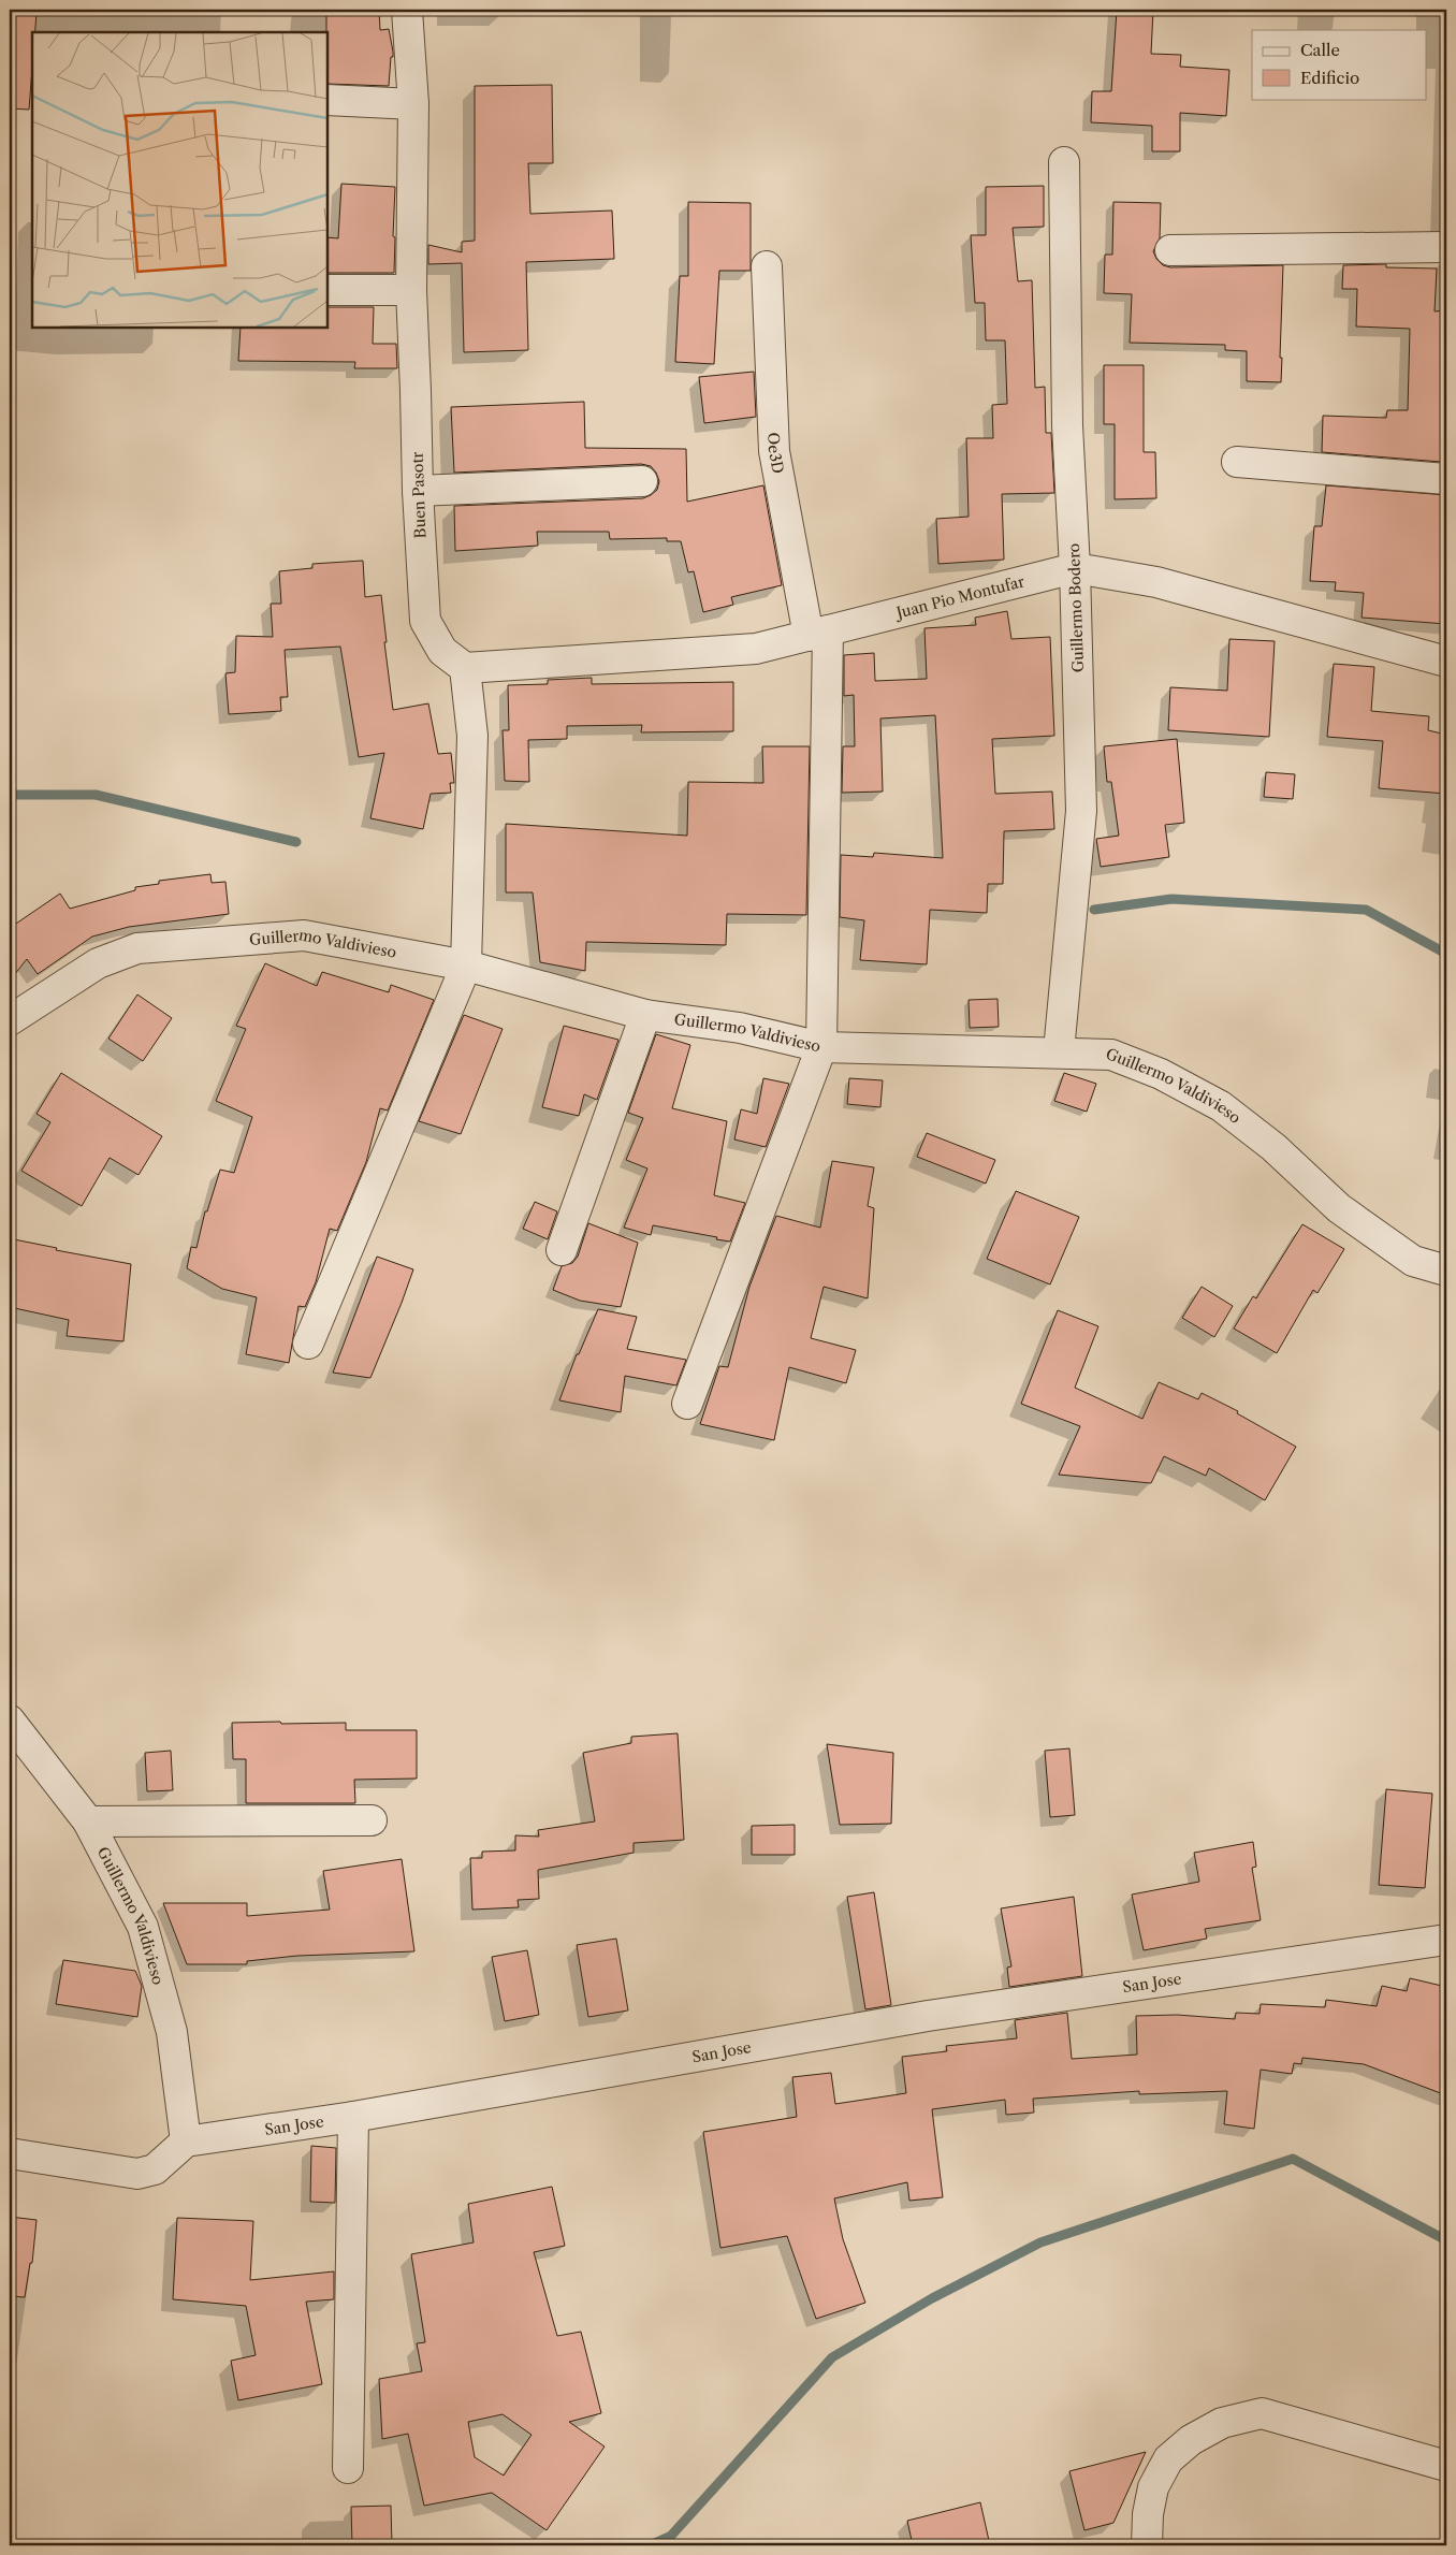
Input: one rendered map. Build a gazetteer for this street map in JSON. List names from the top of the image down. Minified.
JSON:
{"streets":{"street":["Oe3D","Buen Pasotr","Juan Pio Montufar","Guillermo Bodero","Guillermo Valdivieso","San Jose"]},"crossings":[["Oe3D","Juan Pio Montufar"],["Oe3D","Guillermo Valdivieso"],["Buen Pasotr","Juan Pio Montufar"],["Juan Pio Montufar","Guillermo Bodero"],["Guillermo Bodero","Guillermo Valdivieso"],["Guillermo Valdivieso","San Jose"]],"legend":["Calle","Edificio"]}
